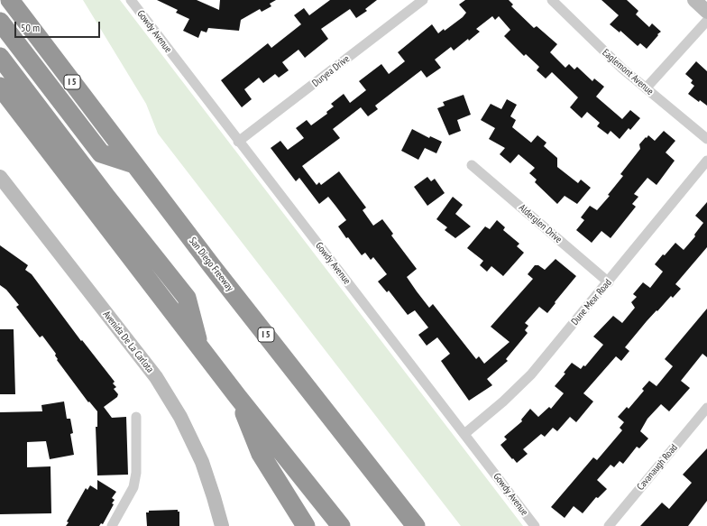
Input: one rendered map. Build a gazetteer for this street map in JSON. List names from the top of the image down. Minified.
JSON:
{"streets":{"highway":["I 5","San Diego Freeway"],"main road":["Avenida De La Carlota"],"street":["Gowdy Avenue","Duryea Drive","Eaglemont Avenue","Alderglen Drive","Dune Mear Road","Cavanaugh Road"]},"crossings":[["Gowdy Avenue","Duryea Drive"],["Gowdy Avenue","Dune Mear Road"],["Alderglen Drive","Dune Mear Road"]],"scale_bar":"50 m"}
